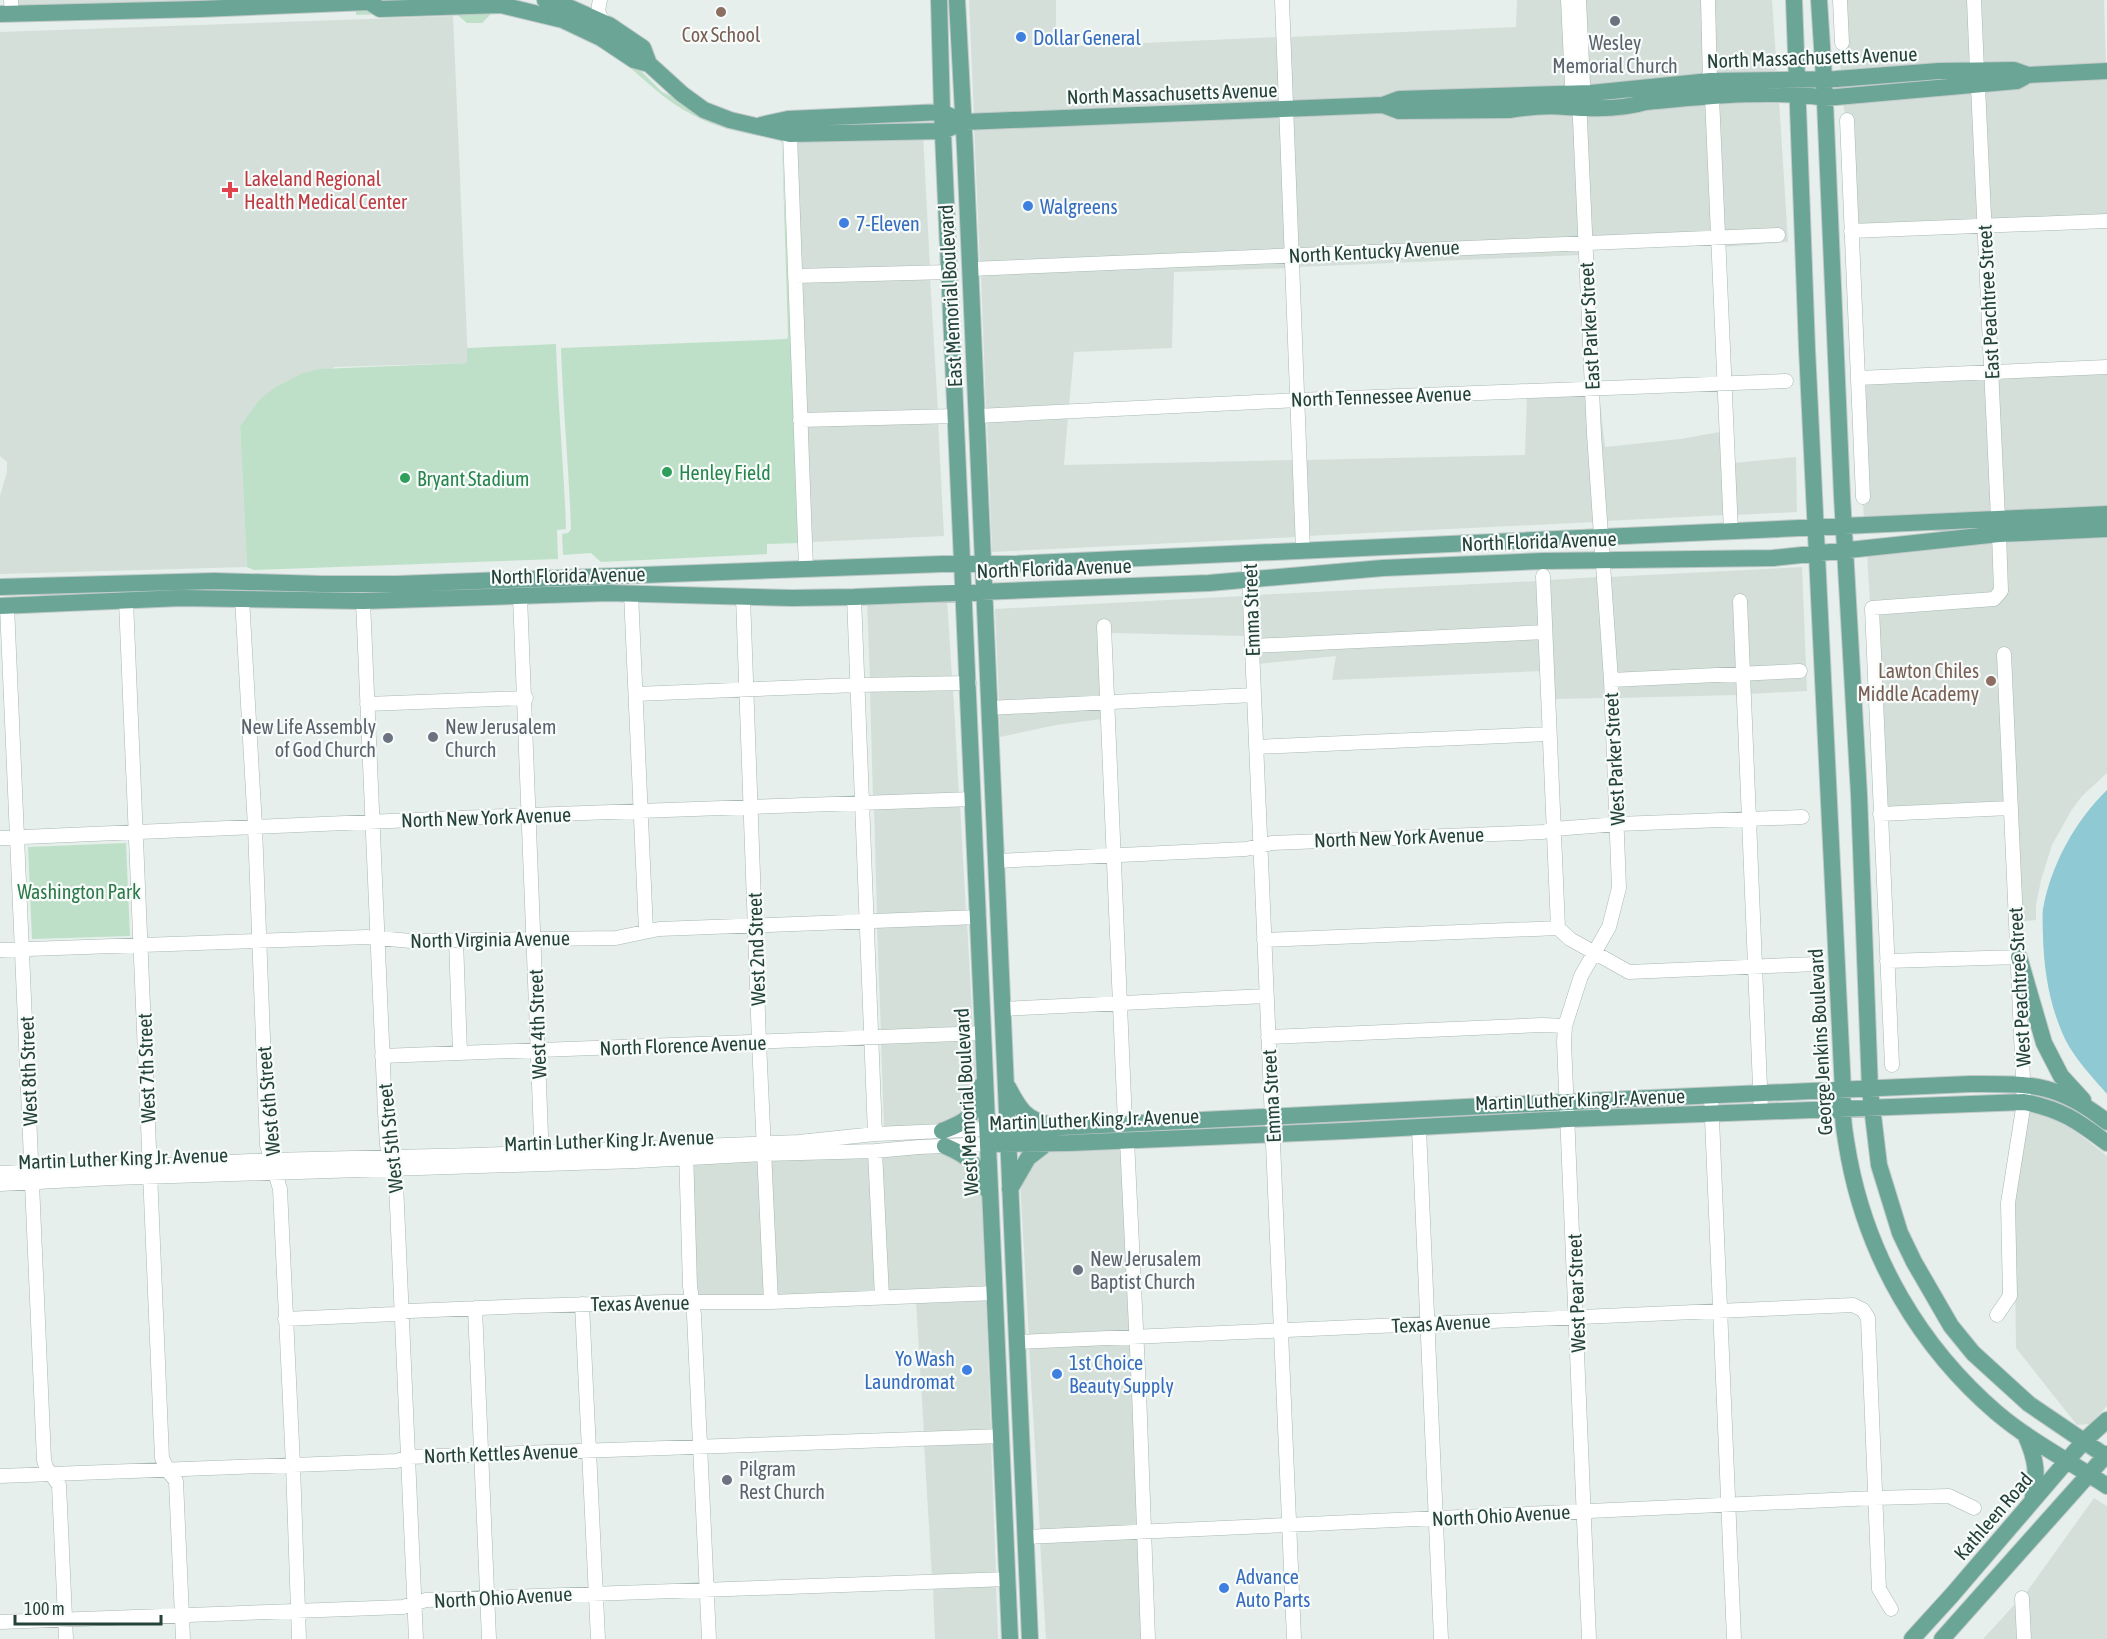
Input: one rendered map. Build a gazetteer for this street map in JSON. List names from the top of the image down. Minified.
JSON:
{"streets":{"main road":["North Massachusetts Avenue","East Memorial Boulevard","North Florida Avenue","George Jenkins Boulevard","Martin Luther King Jr. Avenue","West Memorial Boulevard","Kathleen Road"],"street":["North Kentucky Avenue","East Peachtree Street","East Parker Street","North Tennessee Avenue","Emma Street","West Parker Street","North New York Avenue","North Virginia Avenue","West 2nd Street","West Peachtree Street","West 4th Street","North Florence Avenue","West 7th Street","West 8th Street","West 6th Street","West 5th Street","West Pear Street","Texas Avenue","North Kettles Avenue","North Ohio Avenue"]},"crossings":[["North Massachusetts Avenue","East Memorial Boulevard"],["North Massachusetts Avenue","East Peachtree Street"],["North Massachusetts Avenue","East Parker Street"],["North Massachusetts Avenue","George Jenkins Boulevard"],["North Kentucky Avenue","East Memorial Boulevard"],["North Kentucky Avenue","East Parker Street"],["East Memorial Boulevard","North Tennessee Avenue"],["East Memorial Boulevard","North Florida Avenue"],["East Memorial Boulevard","West Memorial Boulevard"],["East Peachtree Street","North Florida Avenue"],["East Parker Street","North Tennessee Avenue"],["East Parker Street","North Florida Avenue"],["East Parker Street","West Parker Street"],["North Florida Avenue","Emma Street"],["North Florida Avenue","West Parker Street"],["North Florida Avenue","West 2nd Street"],["North Florida Avenue","West 4th Street"],["North Florida Avenue","George Jenkins Boulevard"],["North Florida Avenue","West 7th Street"],["North Florida Avenue","West 8th Street"],["North Florida Avenue","West 6th Street"],["North Florida Avenue","West Memorial Boulevard"],["North Florida Avenue","West 5th Street"],["Emma Street","North New York Avenue"],["Emma Street","Martin Luther King Jr. Avenue"],["Emma Street","Texas Avenue"],["Emma Street","North Ohio Avenue"],["West Parker Street","North New York Avenue"],["West Parker Street","West Pear Street"],["North New York Avenue","West 2nd Street"],["North New York Avenue","West 4th Street"],["North New York Avenue","West 7th Street"],["North New York Avenue","West 8th Street"],["North New York Avenue","West 6th Street"],["North New York Avenue","West Memorial Boulevard"],["North New York Avenue","West 5th Street"],["North Virginia Avenue","West 2nd Street"],["North Virginia Avenue","West 4th Street"],["North Virginia Avenue","West 7th Street"],["North Virginia Avenue","West 8th Street"],["North Virginia Avenue","West 6th Street"],["North Virginia Avenue","West Memorial Boulevard"],["North Virginia Avenue","West 5th Street"],["West 2nd Street","North Florence Avenue"],["West 2nd Street","Martin Luther King Jr. Avenue"],["West 2nd Street","Texas Avenue"],["West Peachtree Street","Martin Luther King Jr. Avenue"],["West 4th Street","North Florence Avenue"],["West 4th Street","Martin Luther King Jr. Avenue"],["George Jenkins Boulevard","Martin Luther King Jr. Avenue"],["George Jenkins Boulevard","Kathleen Road"],["North Florence Avenue","West Memorial Boulevard"],["North Florence Avenue","West 5th Street"],["West 7th Street","Martin Luther King Jr. Avenue"],["West 7th Street","North Kettles Avenue"],["West 7th Street","North Ohio Avenue"],["West 8th Street","Martin Luther King Jr. Avenue"],["West 8th Street","North Kettles Avenue"],["West 8th Street","North Ohio Avenue"],["Martin Luther King Jr. Avenue","West 6th Street"],["Martin Luther King Jr. Avenue","West Memorial Boulevard"],["Martin Luther King Jr. Avenue","West 5th Street"],["Martin Luther King Jr. Avenue","West Pear Street"],["West 6th Street","Texas Avenue"],["West 6th Street","North Kettles Avenue"],["West 6th Street","North Ohio Avenue"],["West Memorial Boulevard","Texas Avenue"],["West Memorial Boulevard","North Kettles Avenue"],["West Memorial Boulevard","North Ohio Avenue"],["West 5th Street","Texas Avenue"],["West 5th Street","North Kettles Avenue"],["West 5th Street","North Ohio Avenue"],["West Pear Street","Texas Avenue"],["West Pear Street","North Ohio Avenue"],["Texas Avenue","North Ohio Avenue"]],"parks":["Washington Park"],"places":{"other":["Cox School","Wesley Memorial Church","Dollar General","Walgreens","7-Eleven","Henley Field","Bryant Stadium","Lawton Chiles Middle Academy","New Jerusalem Church","New Life Assembly of God Church","New Jerusalem Baptist Church","Yo Wash Laundromat","1st Choice Beauty Supply","Pilgram Rest Church","Advance Auto Parts"],"health":["Lakeland Regional Health Medical Center"]},"scale_bar":"100 m"}
